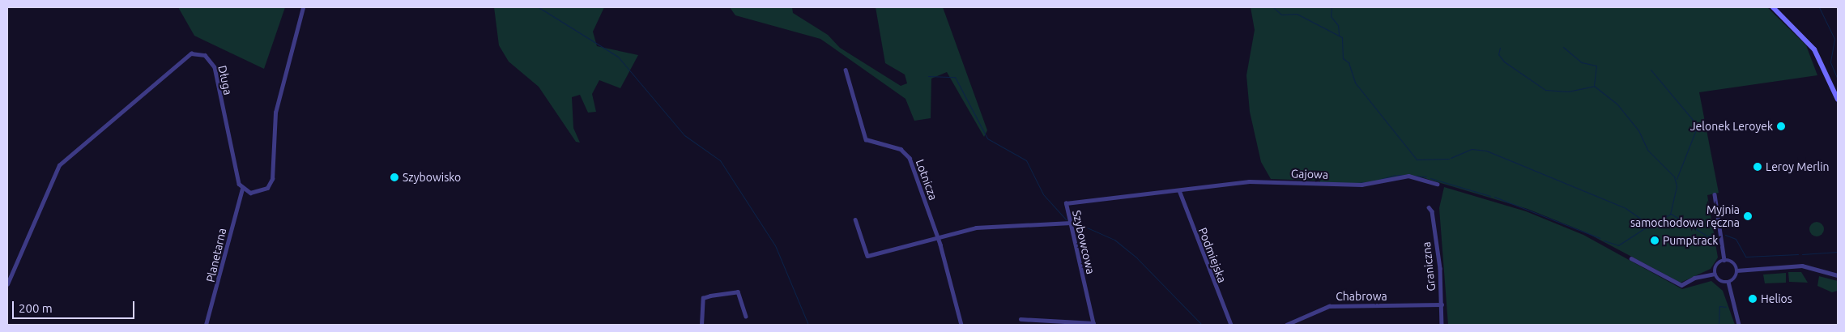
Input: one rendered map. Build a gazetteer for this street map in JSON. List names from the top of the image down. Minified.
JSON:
{"streets":{"street":["Długa","Gajowa","Lotnicza","Szybowcowa","Planetarna","Podmiejska","Graniczna","Chabrowa"]},"crossings":[["Długa","Planetarna"],["Gajowa","Szybowcowa"],["Gajowa","Podmiejska"],["Szybowcowa","Podmiejska"],["Graniczna","Chabrowa"]],"places":["Jelonek Leroyek","Leroy Merlin","Szybowisko","Myjnia samochodowa ręczna","Pumptrack","Helios"],"scale_bar":"200 m"}
